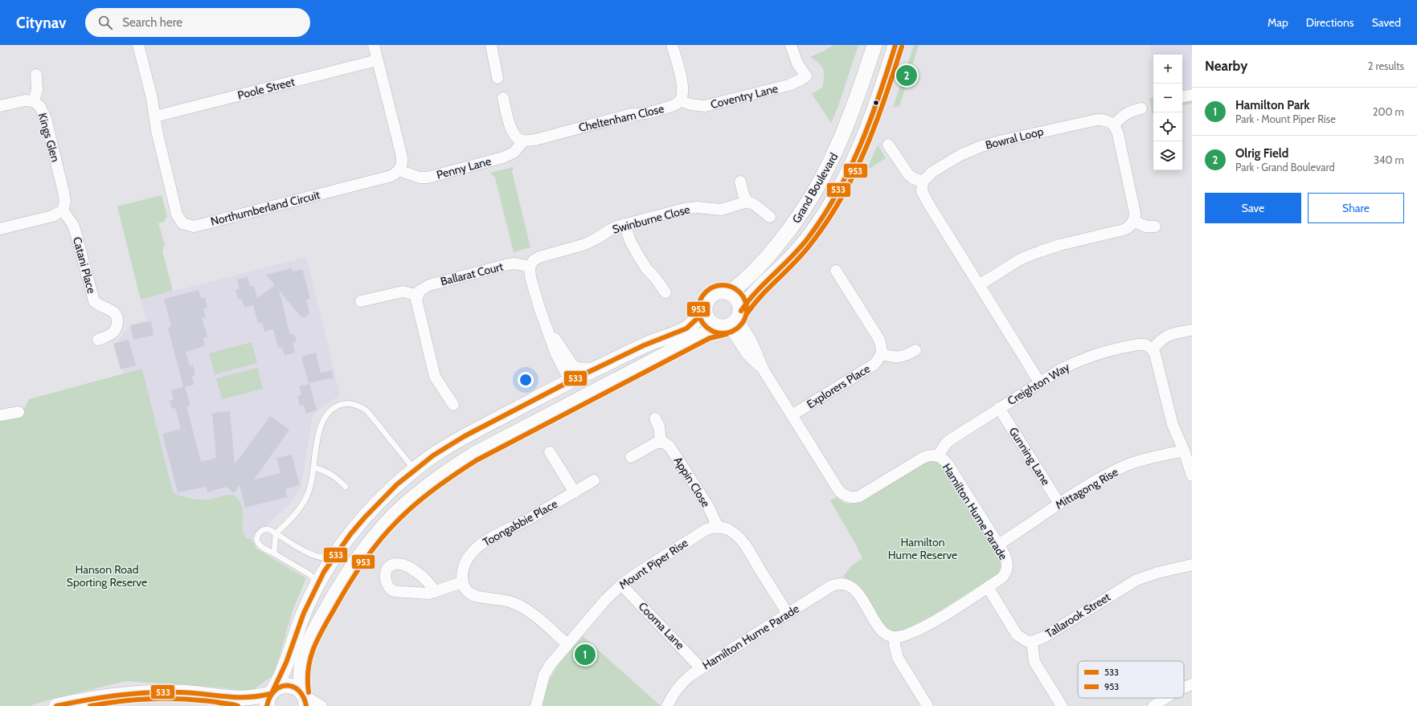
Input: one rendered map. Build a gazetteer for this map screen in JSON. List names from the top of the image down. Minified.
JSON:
{"streets":{"street":["Poole Street","Coventry Lane","Cheltenham Close","Kings Glen","Bowral Loop","Penny Lane","Grand Boulevard","Northumberland Circuit","Swinburne Close","Catani Place","Ballarat Court","Creighton Way","Explorers Place","Gunning Lane","Appin Close","Mittagong Rise","Hamilton Hume Parade","Toongabbie Place","Mount Piper Rise","Tallarook Street","Cooma Lane"]},"crossings":[["Poole Street","Northumberland Circuit"],["Coventry Lane","Cheltenham Close"],["Cheltenham Close","Penny Lane"],["Kings Glen","Catani Place"],["Penny Lane","Northumberland Circuit"],["Grand Boulevard","Hamilton Hume Parade"],["Swinburne Close","Ballarat Court"],["Creighton Way","Gunning Lane"],["Creighton Way","Hamilton Hume Parade"],["Explorers Place","Hamilton Hume Parade"],["Gunning Lane","Mittagong Rise"],["Appin Close","Mount Piper Rise"],["Mittagong Rise","Hamilton Hume Parade"],["Hamilton Hume Parade","Tallarook Street"],["Hamilton Hume Parade","Cooma Lane"],["Mount Piper Rise","Cooma Lane"]],"parks":["Hamilton Hume Reserve","Hanson Road Sporting Reserve"],"lines":["transit line 533","transit line 953"],"legend":["533","953"],"page":{"header":"Citynav","search":"Search here","nav":["Map","Directions","Saved"],"heading":["Nearby","2 results"],"map_buttons":["+","−"],"pins":["2","1"],"list":[{"mark":"1","name":"Hamilton Park","note":"Park · Mount Piper Rise","value":"200 m"},{"mark":"2","name":"Olrig Field","note":"Park · Grand Boulevard","value":"340 m"}],"buttons":["Save","Share"]}}
